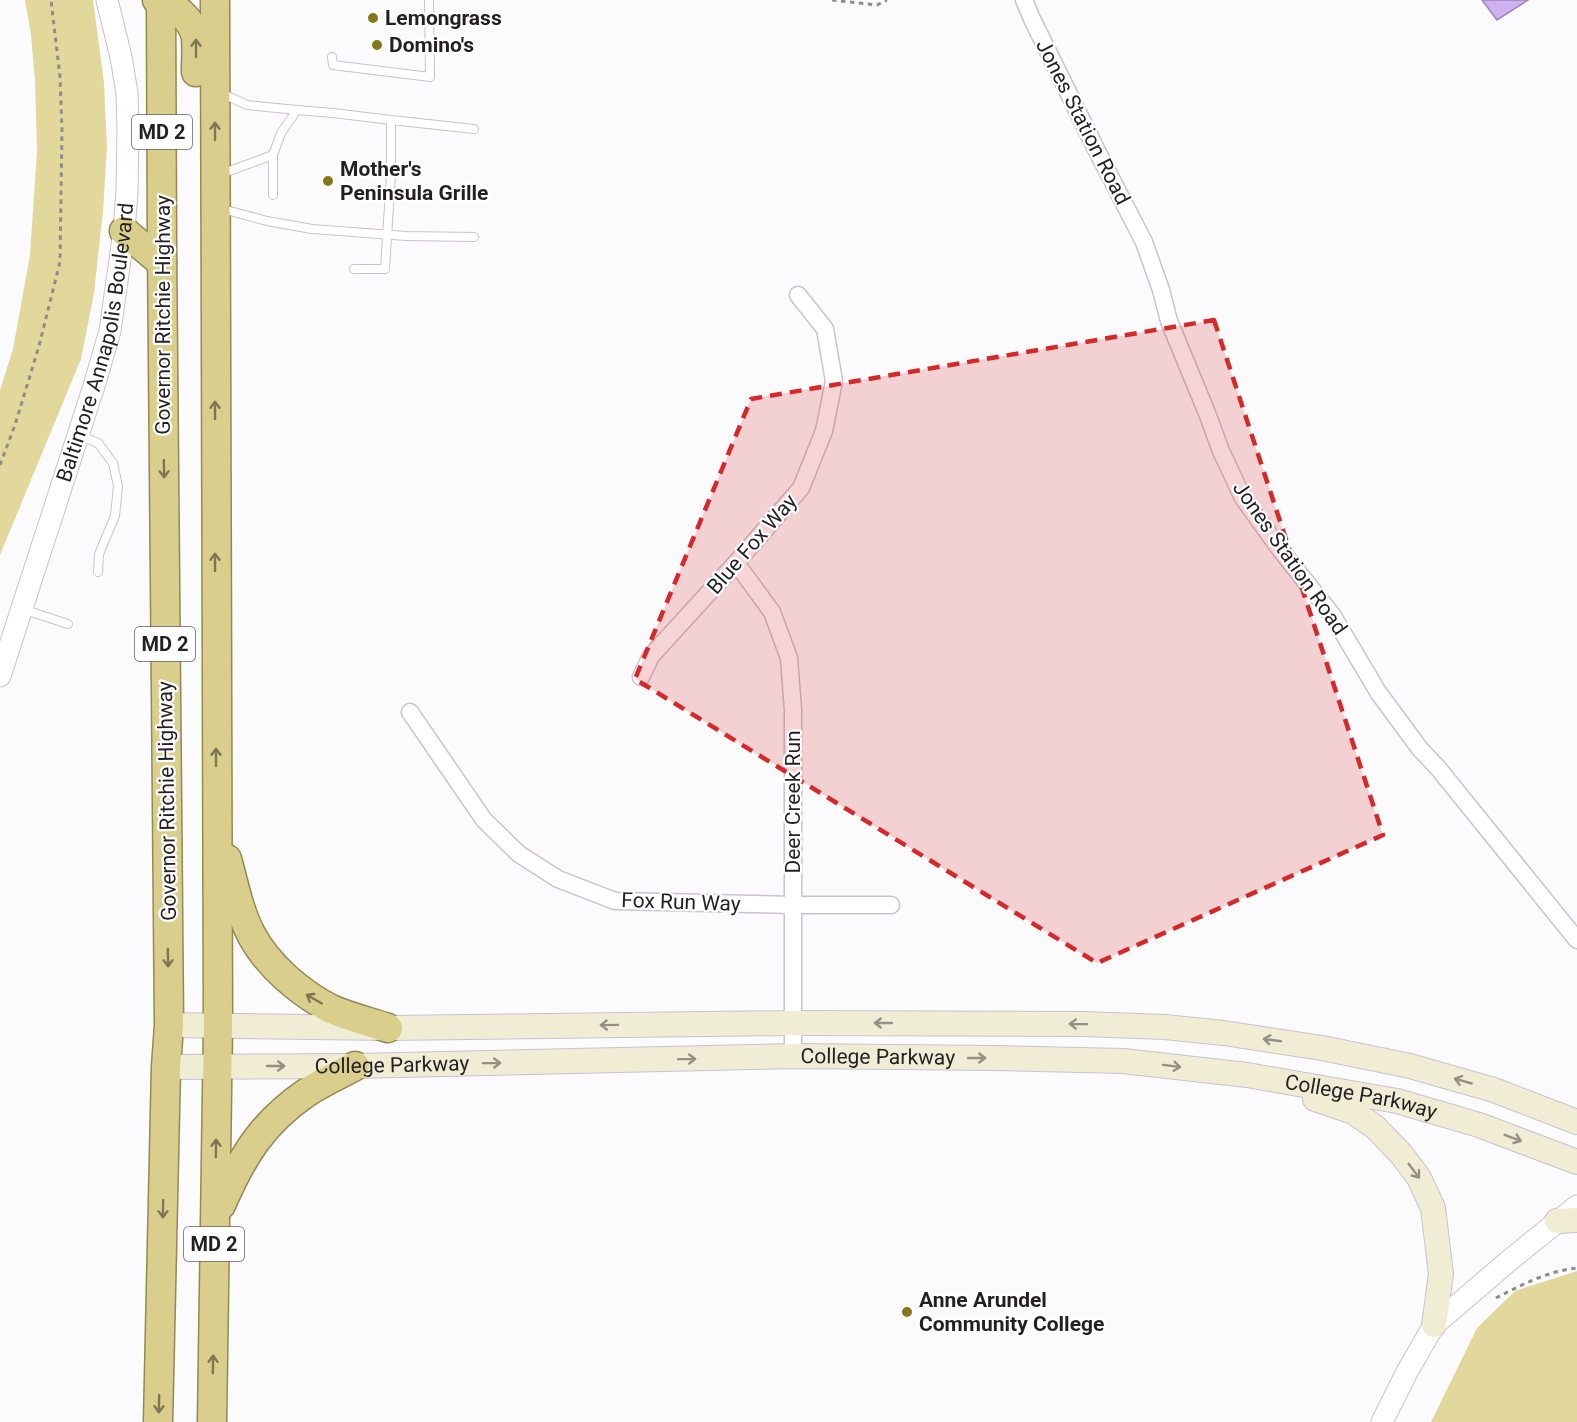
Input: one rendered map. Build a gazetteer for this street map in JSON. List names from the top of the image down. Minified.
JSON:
{"streets":{"highway":["MD 2","Governor Ritchie Highway"],"main road":["College Parkway"],"street":["Jones Station Road","Baltimore Annapolis Boulevard","Blue Fox Way","Deer Creek Run","Fox Run Way"]},"crossings":[["MD 2","College Parkway"],["Governor Ritchie Highway","College Parkway"],["Blue Fox Way","Deer Creek Run"],["Deer Creek Run","Fox Run Way"],["Deer Creek Run","College Parkway"]],"places":["Lemongrass","Domino's","Mother's Peninsula Grille","Anne Arundel Community College"]}
